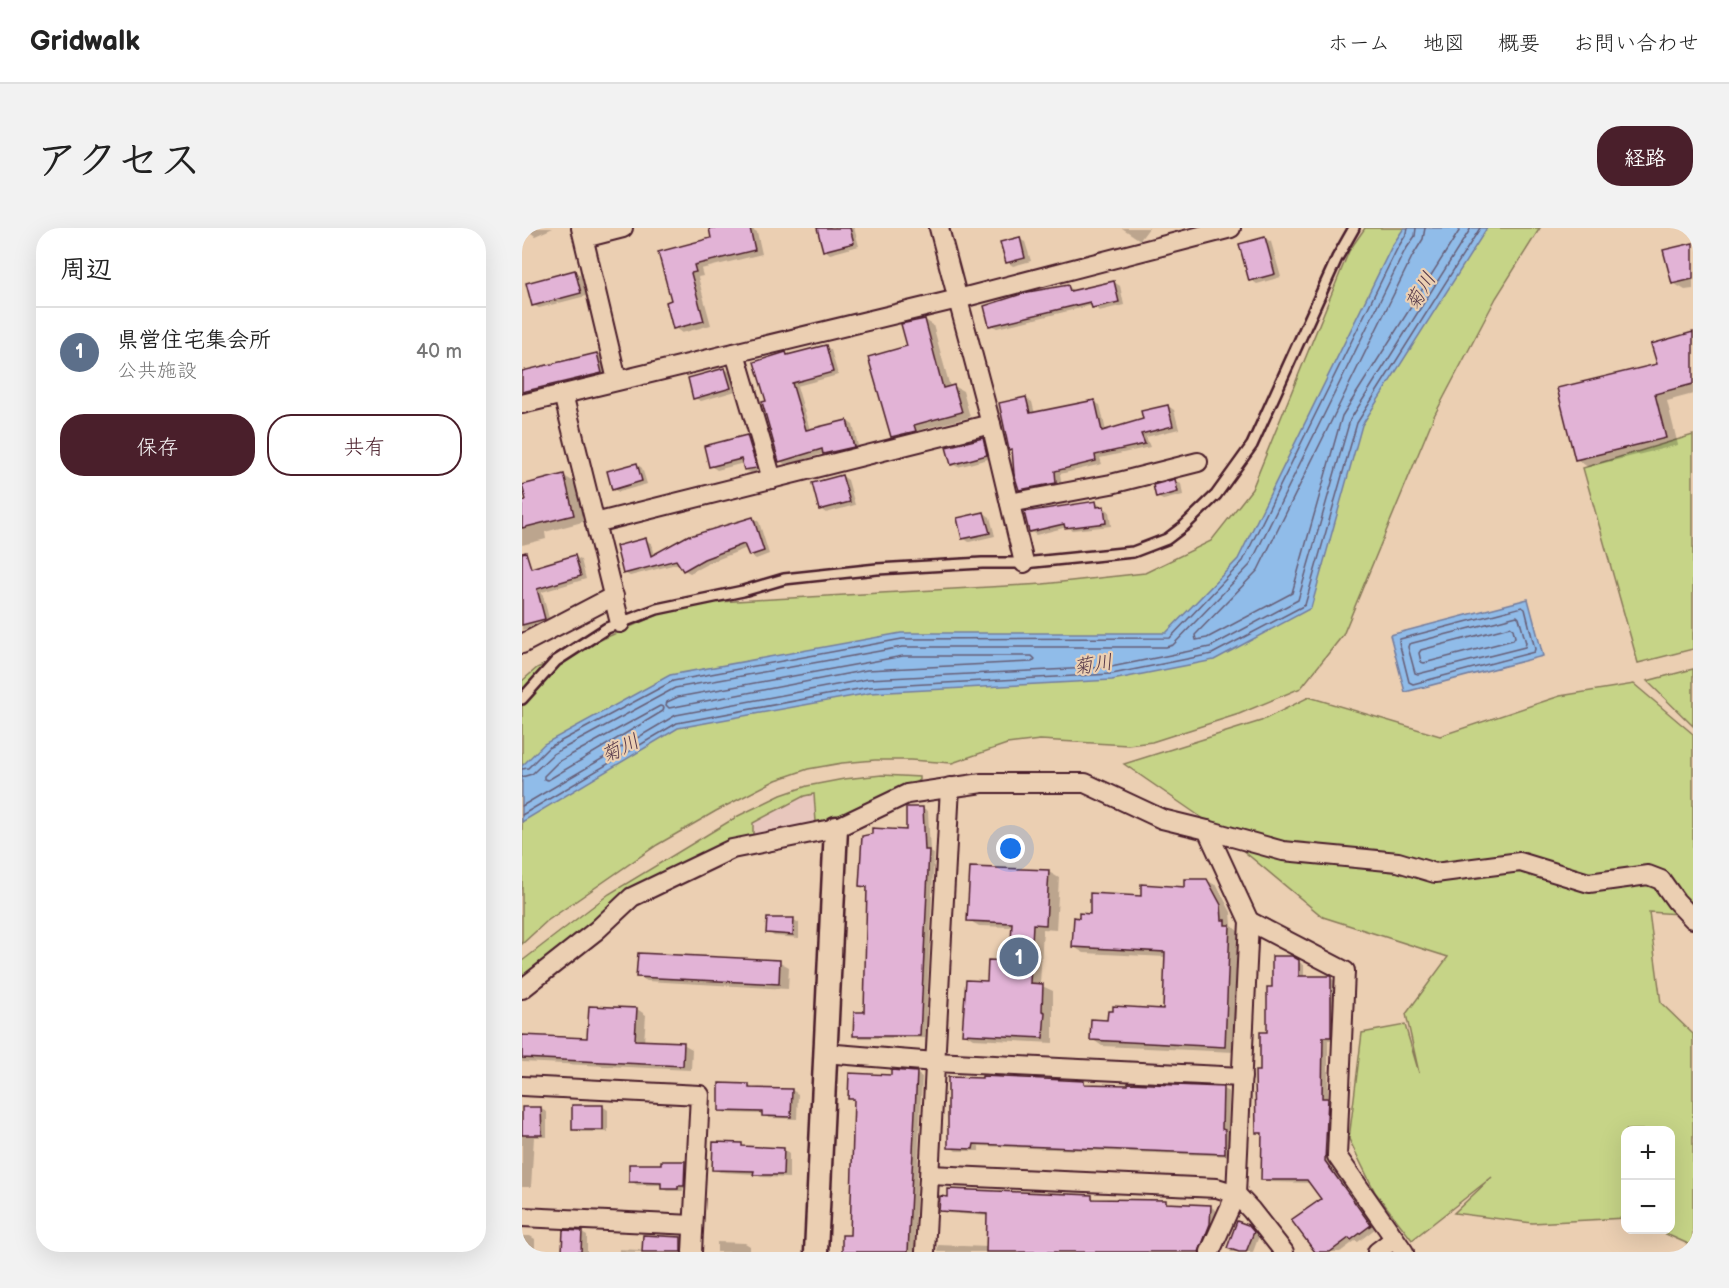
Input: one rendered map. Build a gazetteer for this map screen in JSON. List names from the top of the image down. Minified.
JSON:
{"water":["菊川"],"page":{"header":"Gridwalk","nav":["ホーム","地図","概要","お問い合わせ"],"title":"アクセス","buttons":["経路",["保存","共有"]],"heading":"周辺","list":[{"mark":"1","name":"県営住宅集会所","note":"公共施設","value":"40 m"}],"pins":"1","map_buttons":["+","−"]}}
